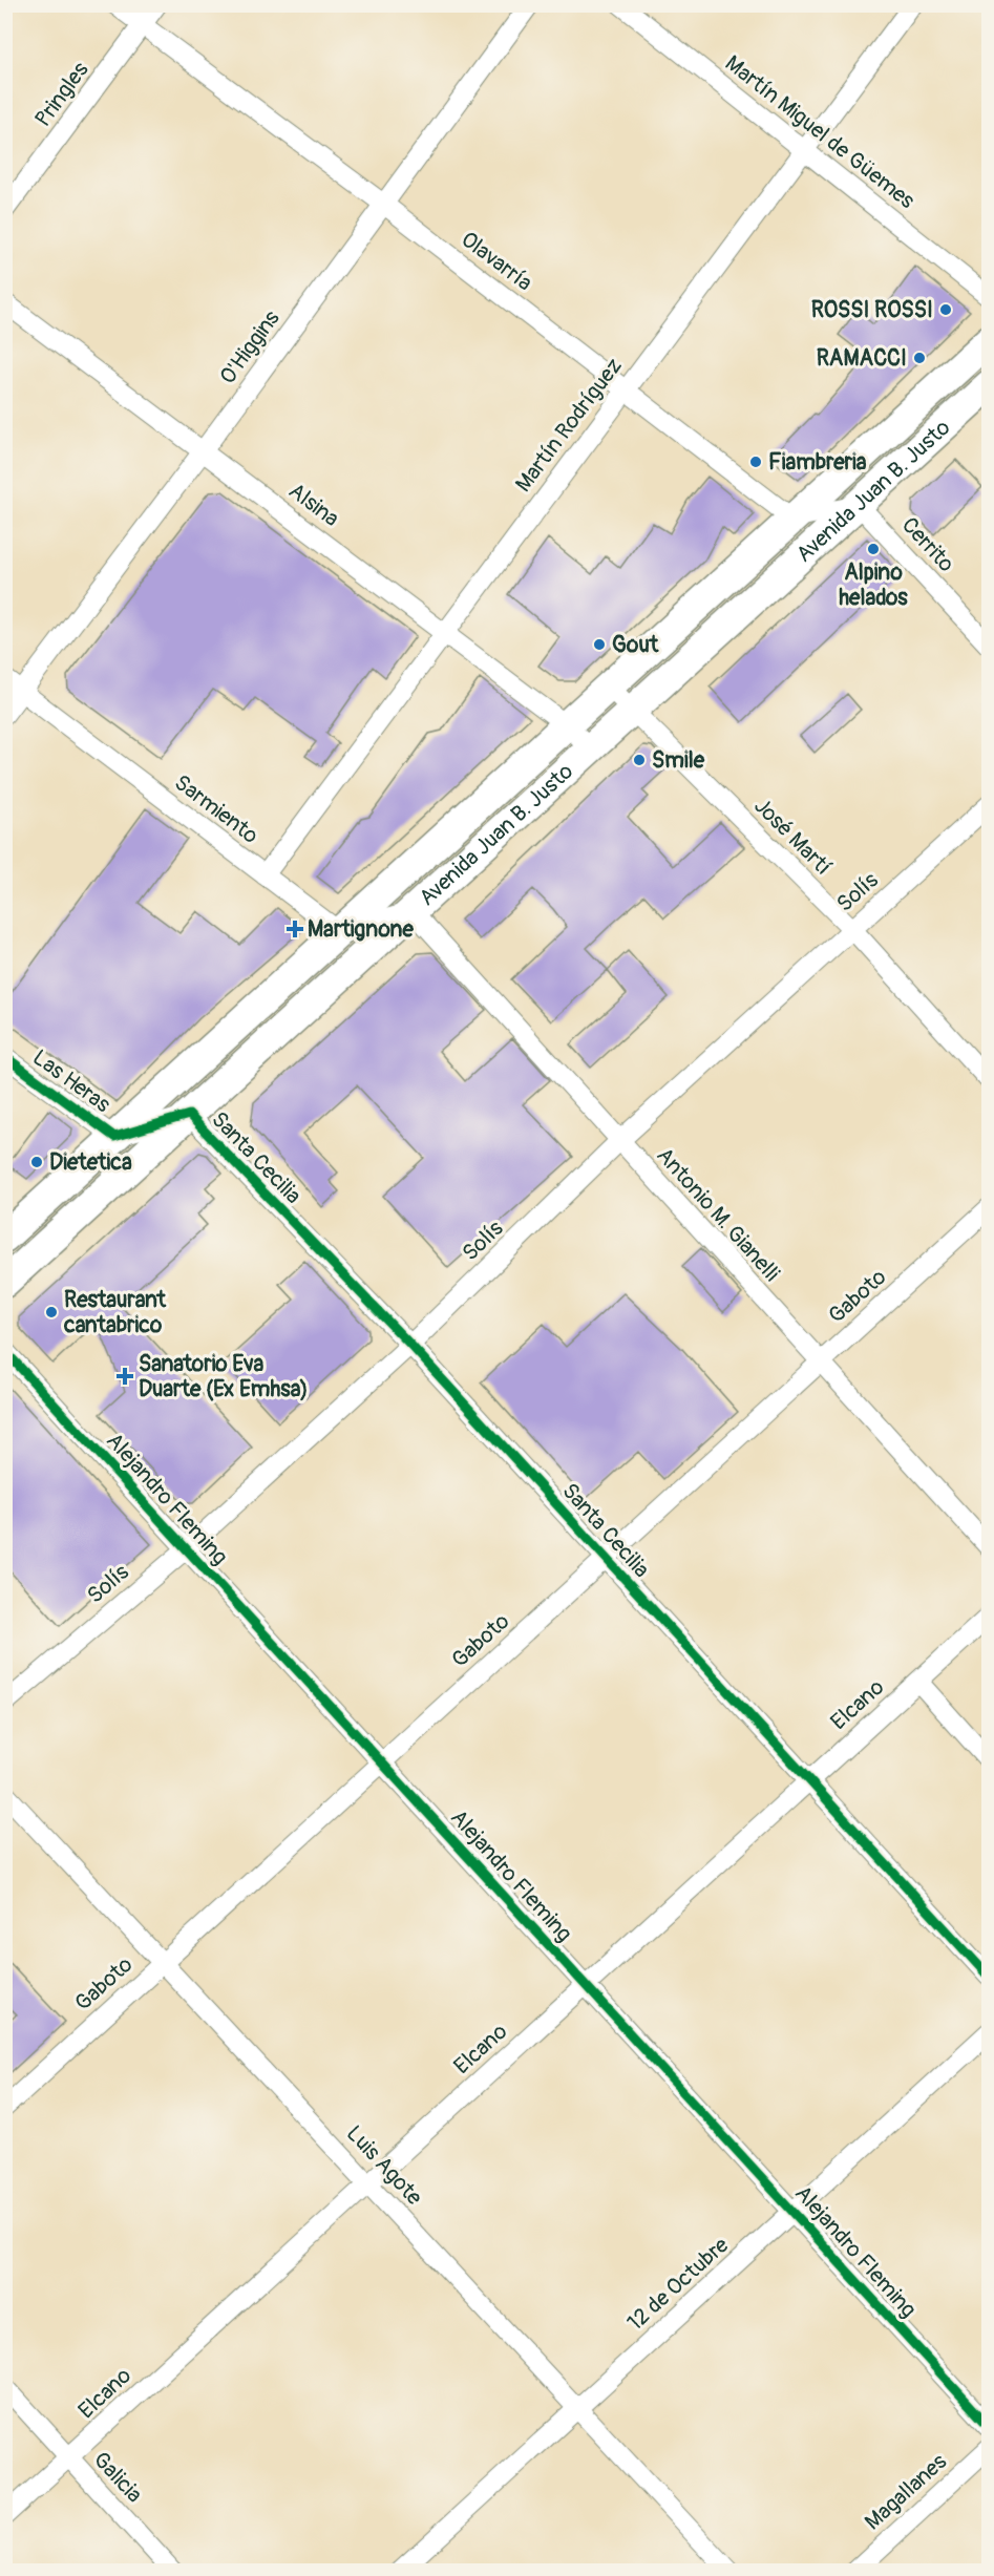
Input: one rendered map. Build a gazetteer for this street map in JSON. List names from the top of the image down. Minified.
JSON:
{"streets":{"main road":["Avenida Juan B. Justo"],"street":["Pringles","Martín Miguel de Güemes","Olavarría","O'Higgins","Martín Rodríguez","Alsina","Cerrito","Sarmiento","José Martí","Solís","Las Heras","Santa Cecilia","Antonio M. Gianelli","Gaboto","Alejandro Fleming","Elcano","Luis Agote","12 de Octubre","Galicia","Magallanes"]},"crossings":[["Pringles","Olavarría"],["Martín Miguel de Güemes","Martín Rodríguez"],["Olavarría","O'Higgins"],["Olavarría","Martín Rodríguez"],["Olavarría","Avenida Juan B. Justo"],["O'Higgins","Alsina"],["O'Higgins","Sarmiento"],["Martín Rodríguez","Alsina"],["Martín Rodríguez","Sarmiento"],["Avenida Juan B. Justo","Alsina"],["Avenida Juan B. Justo","Cerrito"],["Avenida Juan B. Justo","Sarmiento"],["Avenida Juan B. Justo","José Martí"],["Avenida Juan B. Justo","Las Heras"],["Avenida Juan B. Justo","Santa Cecilia"],["Avenida Juan B. Justo","Antonio M. Gianelli"],["José Martí","Solís"],["Solís","Santa Cecilia"],["Solís","Antonio M. Gianelli"],["Solís","Alejandro Fleming"],["Las Heras","Santa Cecilia"],["Santa Cecilia","Gaboto"],["Santa Cecilia","Elcano"],["Antonio M. Gianelli","Gaboto"],["Gaboto","Alejandro Fleming"],["Gaboto","Luis Agote"],["Alejandro Fleming","Elcano"],["Alejandro Fleming","12 de Octubre"],["Elcano","Luis Agote"],["Elcano","Galicia"],["Luis Agote","12 de Octubre"]],"places":{"other":["ROSSI ROSSI","RAMACCI","Fiambreria","Alpino helados","Gout","Smile","Dietetica","Restaurant cantabrico"],"health":["Martignone","Sanatorio Eva Duarte (Ex Emhsa)"]}}
